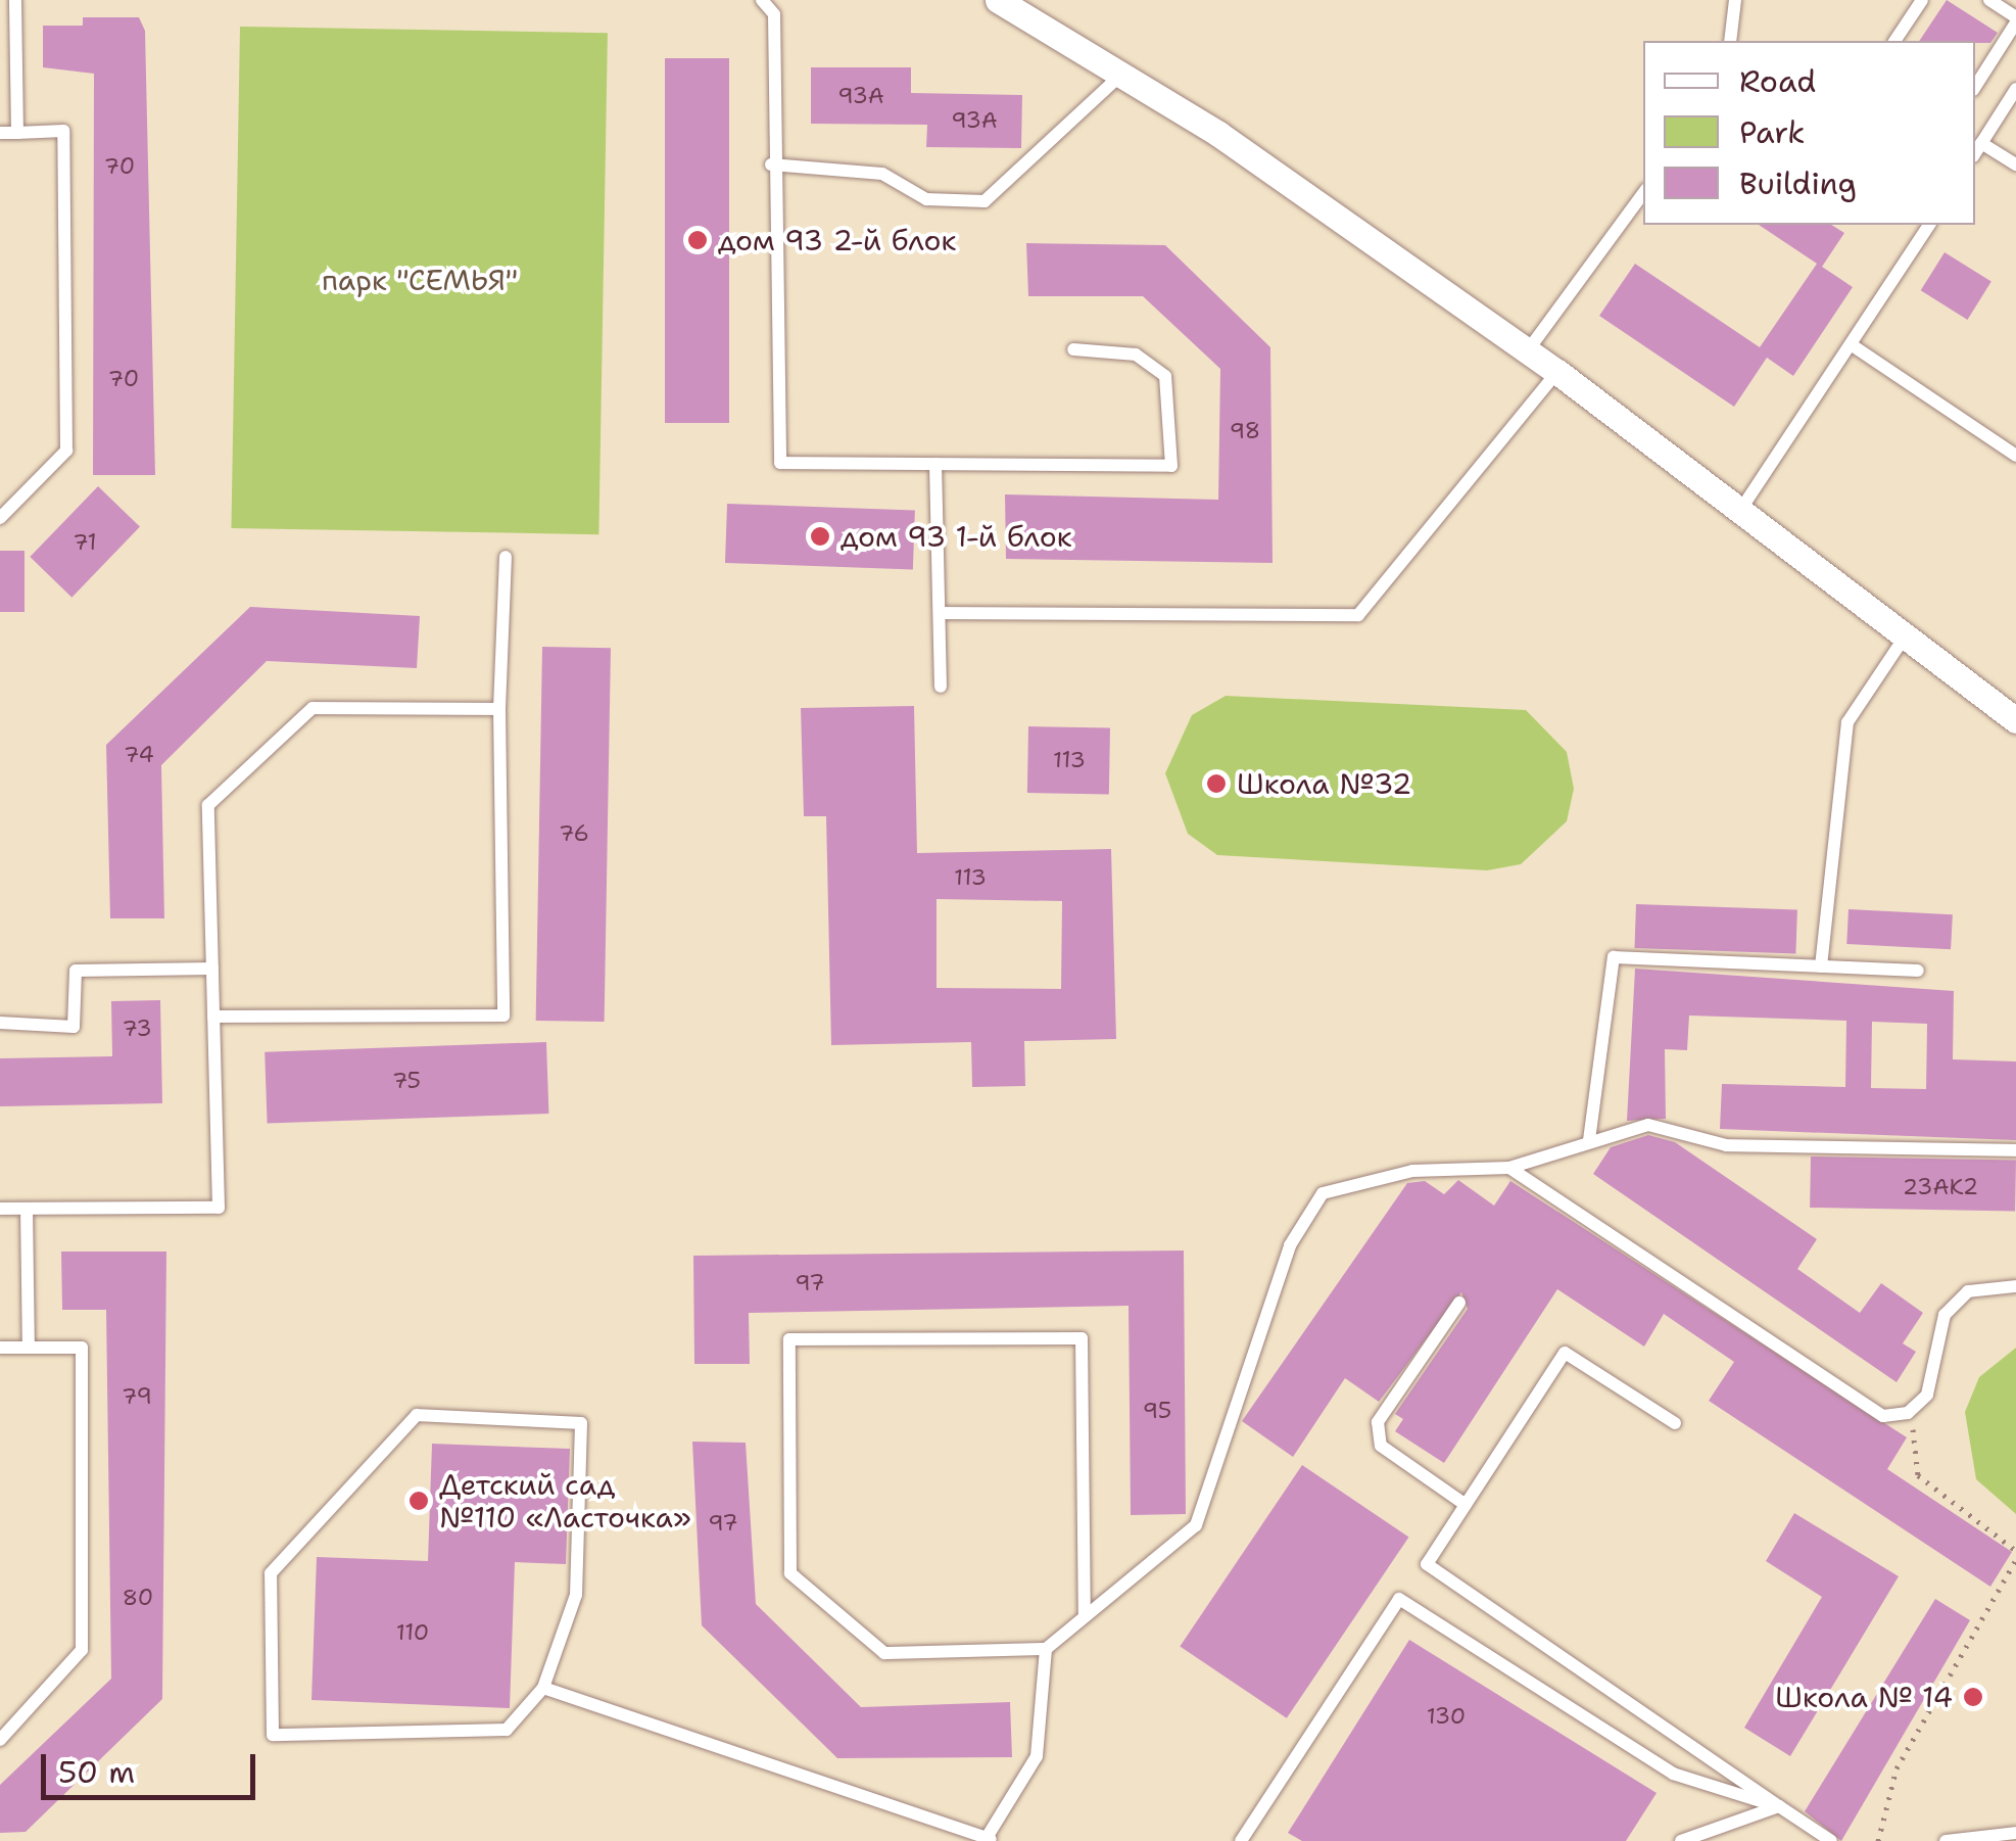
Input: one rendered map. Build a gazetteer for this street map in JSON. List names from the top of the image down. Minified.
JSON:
{"parks":["парк \"СЕМЬЯ\""],"places":["дом 93 2-й блок","дом 93 1-й блок","Школа №32","Детский сад №110 «Ласточка»","Школа № 14"],"house_numbers":["93А","93А","70","70","98","71","74","113","76","113","73","75","23АК2","97","79","95","97","80","110","130"],"legend":["Road","Park","Building"],"scale_bar":"50 m"}
